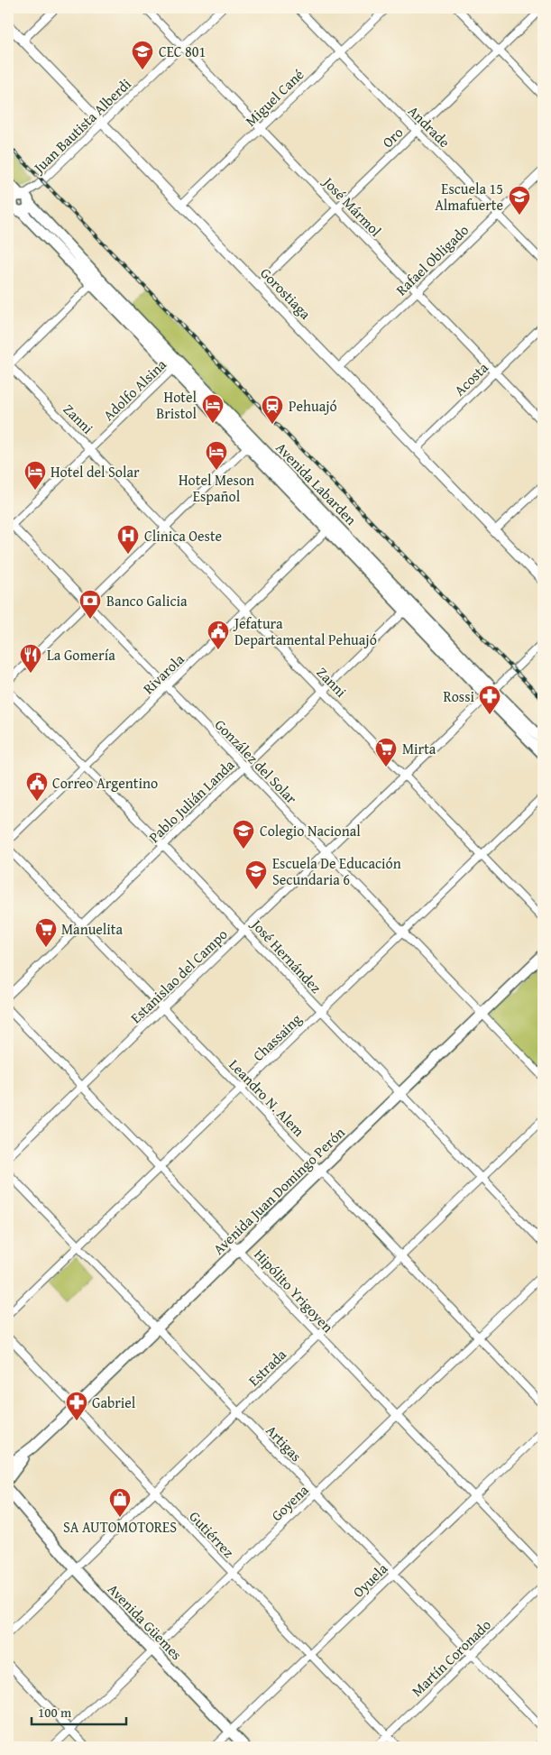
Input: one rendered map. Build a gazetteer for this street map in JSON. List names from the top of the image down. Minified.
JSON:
{"streets":{"main road":["Avenida Labarden","Avenida Juan Domingo Perón","Avenida Güemes"],"street":["Miguel Cané","Juan Bautista Alberdi","Andrade","Oro","José Mármol","Rafael Obligado","Gorostiaga","Acosta","Adolfo Alsina","Zanni","Rivarola","González del Solar","Pablo Julián Landa","José Hernández","Estanislao del Campo","Chassaing","Leandro N. Alem","Hipólito Yrigoyen","Estrada","Artigas","Goyena","Gutiérrez","Oyuela","Martín Coronado"]},"crossings":[["Miguel Cané","Andrade"],["Miguel Cané","José Mármol"],["Miguel Cané","Gorostiaga"],["Juan Bautista Alberdi","José Mármol"],["Juan Bautista Alberdi","Gorostiaga"],["Juan Bautista Alberdi","Avenida Labarden"],["Andrade","Oro"],["Andrade","Rafael Obligado"],["Oro","José Mármol"],["Oro","Gorostiaga"],["José Mármol","Rafael Obligado"],["José Mármol","Acosta"],["Rafael Obligado","Gorostiaga"],["Gorostiaga","Acosta"],["Adolfo Alsina","Zanni"],["Adolfo Alsina","Avenida Labarden"],["Adolfo Alsina","González del Solar"],["Zanni","Rivarola"],["Zanni","Pablo Julián Landa"],["Zanni","Estanislao del Campo"],["Zanni","Chassaing"],["Avenida Labarden","Rivarola"],["Avenida Labarden","Pablo Julián Landa"],["Avenida Labarden","Estanislao del Campo"],["Rivarola","González del Solar"],["Rivarola","José Hernández"],["González del Solar","Pablo Julián Landa"],["González del Solar","Estanislao del Campo"],["González del Solar","Chassaing"],["González del Solar","Avenida Juan Domingo Perón"],["Pablo Julián Landa","José Hernández"],["Pablo Julián Landa","Leandro N. Alem"],["José Hernández","Estanislao del Campo"],["José Hernández","Chassaing"],["José Hernández","Avenida Juan Domingo Perón"],["José Hernández","Estrada"],["Estanislao del Campo","Leandro N. Alem"],["Estanislao del Campo","Hipólito Yrigoyen"],["Chassaing","Leandro N. Alem"],["Chassaing","Hipólito Yrigoyen"],["Chassaing","Artigas"],["Leandro N. Alem","Avenida Juan Domingo Perón"],["Leandro N. Alem","Estrada"],["Leandro N. Alem","Goyena"],["Avenida Juan Domingo Perón","Hipólito Yrigoyen"],["Avenida Juan Domingo Perón","Artigas"],["Avenida Juan Domingo Perón","Gutiérrez"],["Hipólito Yrigoyen","Estrada"],["Hipólito Yrigoyen","Goyena"],["Hipólito Yrigoyen","Oyuela"],["Estrada","Artigas"],["Estrada","Gutiérrez"],["Estrada","Avenida Güemes"],["Artigas","Goyena"],["Artigas","Oyuela"],["Artigas","Martín Coronado"],["Goyena","Gutiérrez"],["Goyena","Avenida Güemes"],["Gutiérrez","Oyuela"],["Gutiérrez","Martín Coronado"],["Oyuela","Avenida Güemes"]],"places":{"school or university":["CEC 801","Escuela 15 Almafuerte","Colegio Nacional","Escuela De Educación Secundaria 6"],"hotel":["Hotel Bristol","Hotel Meson Español","Hotel del Solar"],"station":["Pehuajó"],"hospital":["Clinica Oeste"],"bank":["Banco Galicia"],"public building":["Jefatura Departamental Pehuajó","Correo Argentino"],"restaurant":["La Gomería"],"pharmacy":["Rossi","Gabriel"],"supermarket":["Mirta","Manuelita"],"shop":["SA AUTOMOTORES"]},"scale_bar":"100 m"}
